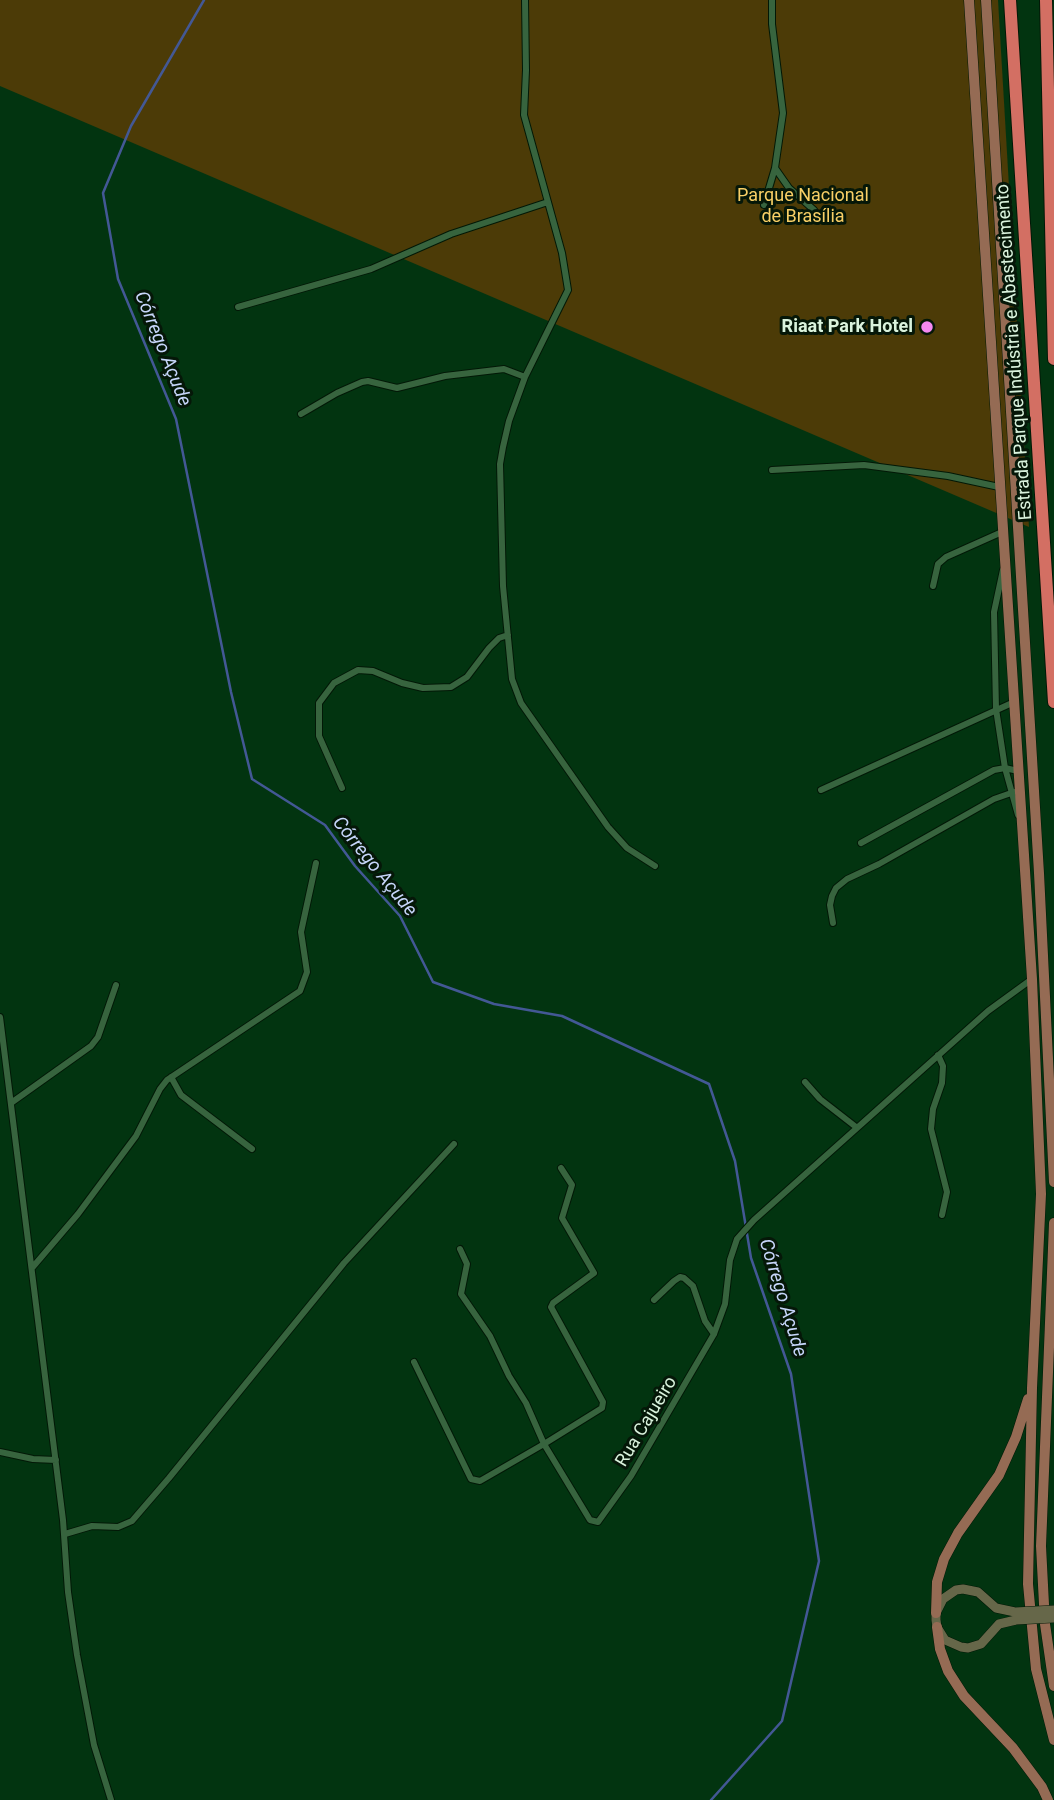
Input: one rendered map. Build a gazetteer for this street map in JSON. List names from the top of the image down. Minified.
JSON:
{"streets":{"highway":["Estrada Parque Indústria e Abastecimento"],"street":["Rua Cajueiro"]},"water":["Córrego Açude"],"parks":["Parque Nacional de Brasília"],"places":["Riaat Park Hotel"]}
